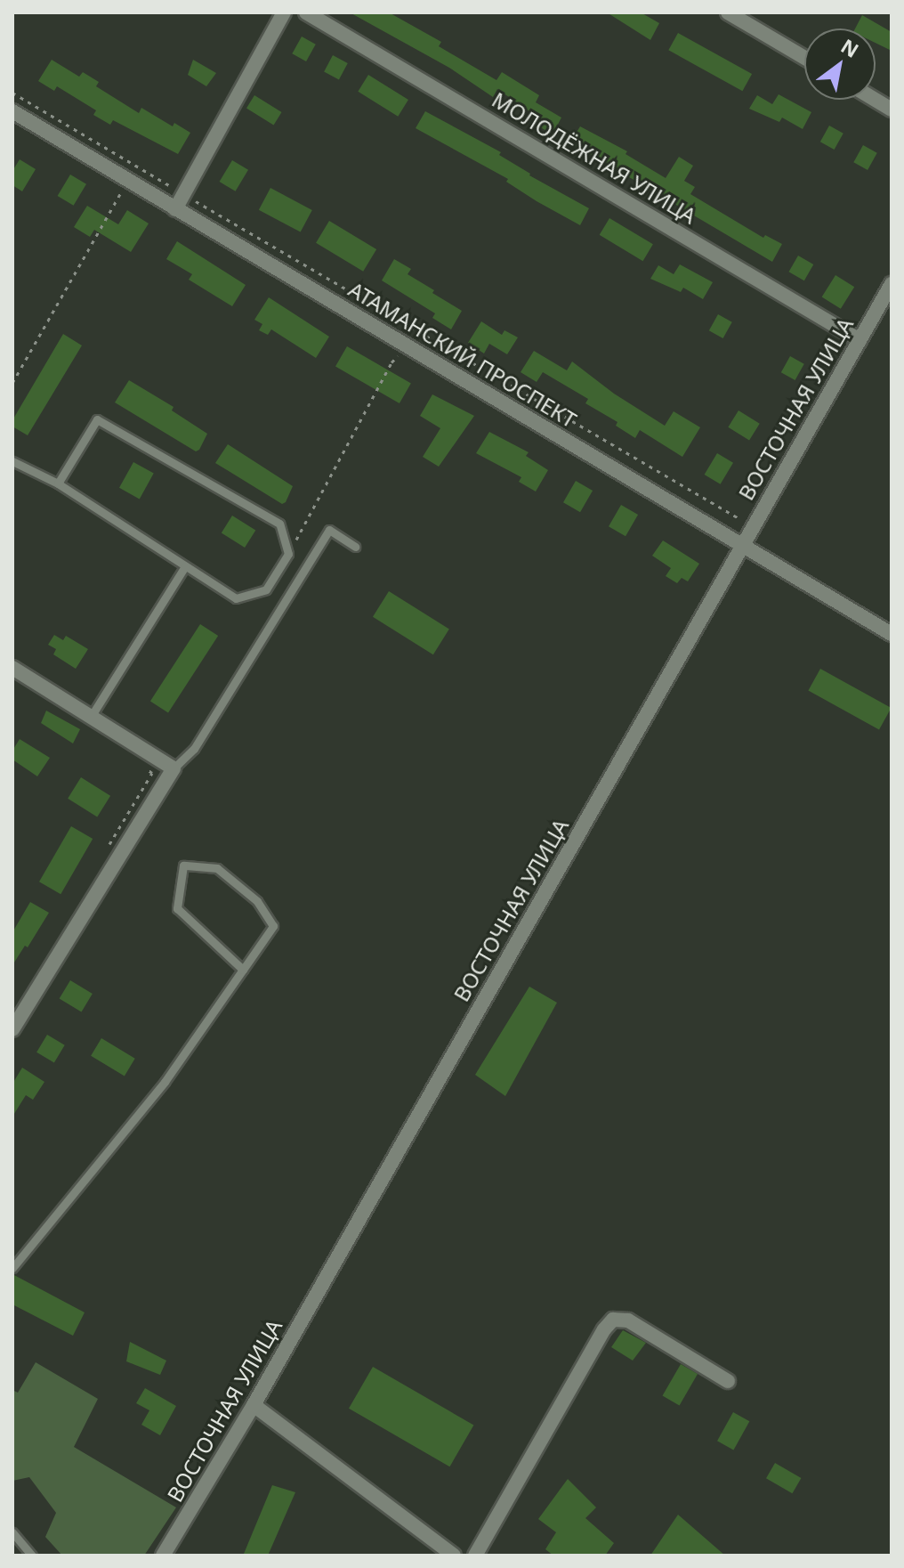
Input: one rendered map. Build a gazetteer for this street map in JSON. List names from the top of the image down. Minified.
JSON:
{"streets":{"street":["МОЛОДЁЖНАЯ УЛИЦА","АТАМАНСКИЙ ПРОСПЕКТ","ВОСТОЧНАЯ УЛИЦА"]},"crossings":[["МОЛОДЁЖНАЯ УЛИЦА","ВОСТОЧНАЯ УЛИЦА"],["АТАМАНСКИЙ ПРОСПЕКТ","ВОСТОЧНАЯ УЛИЦА"]],"north":"top right"}
